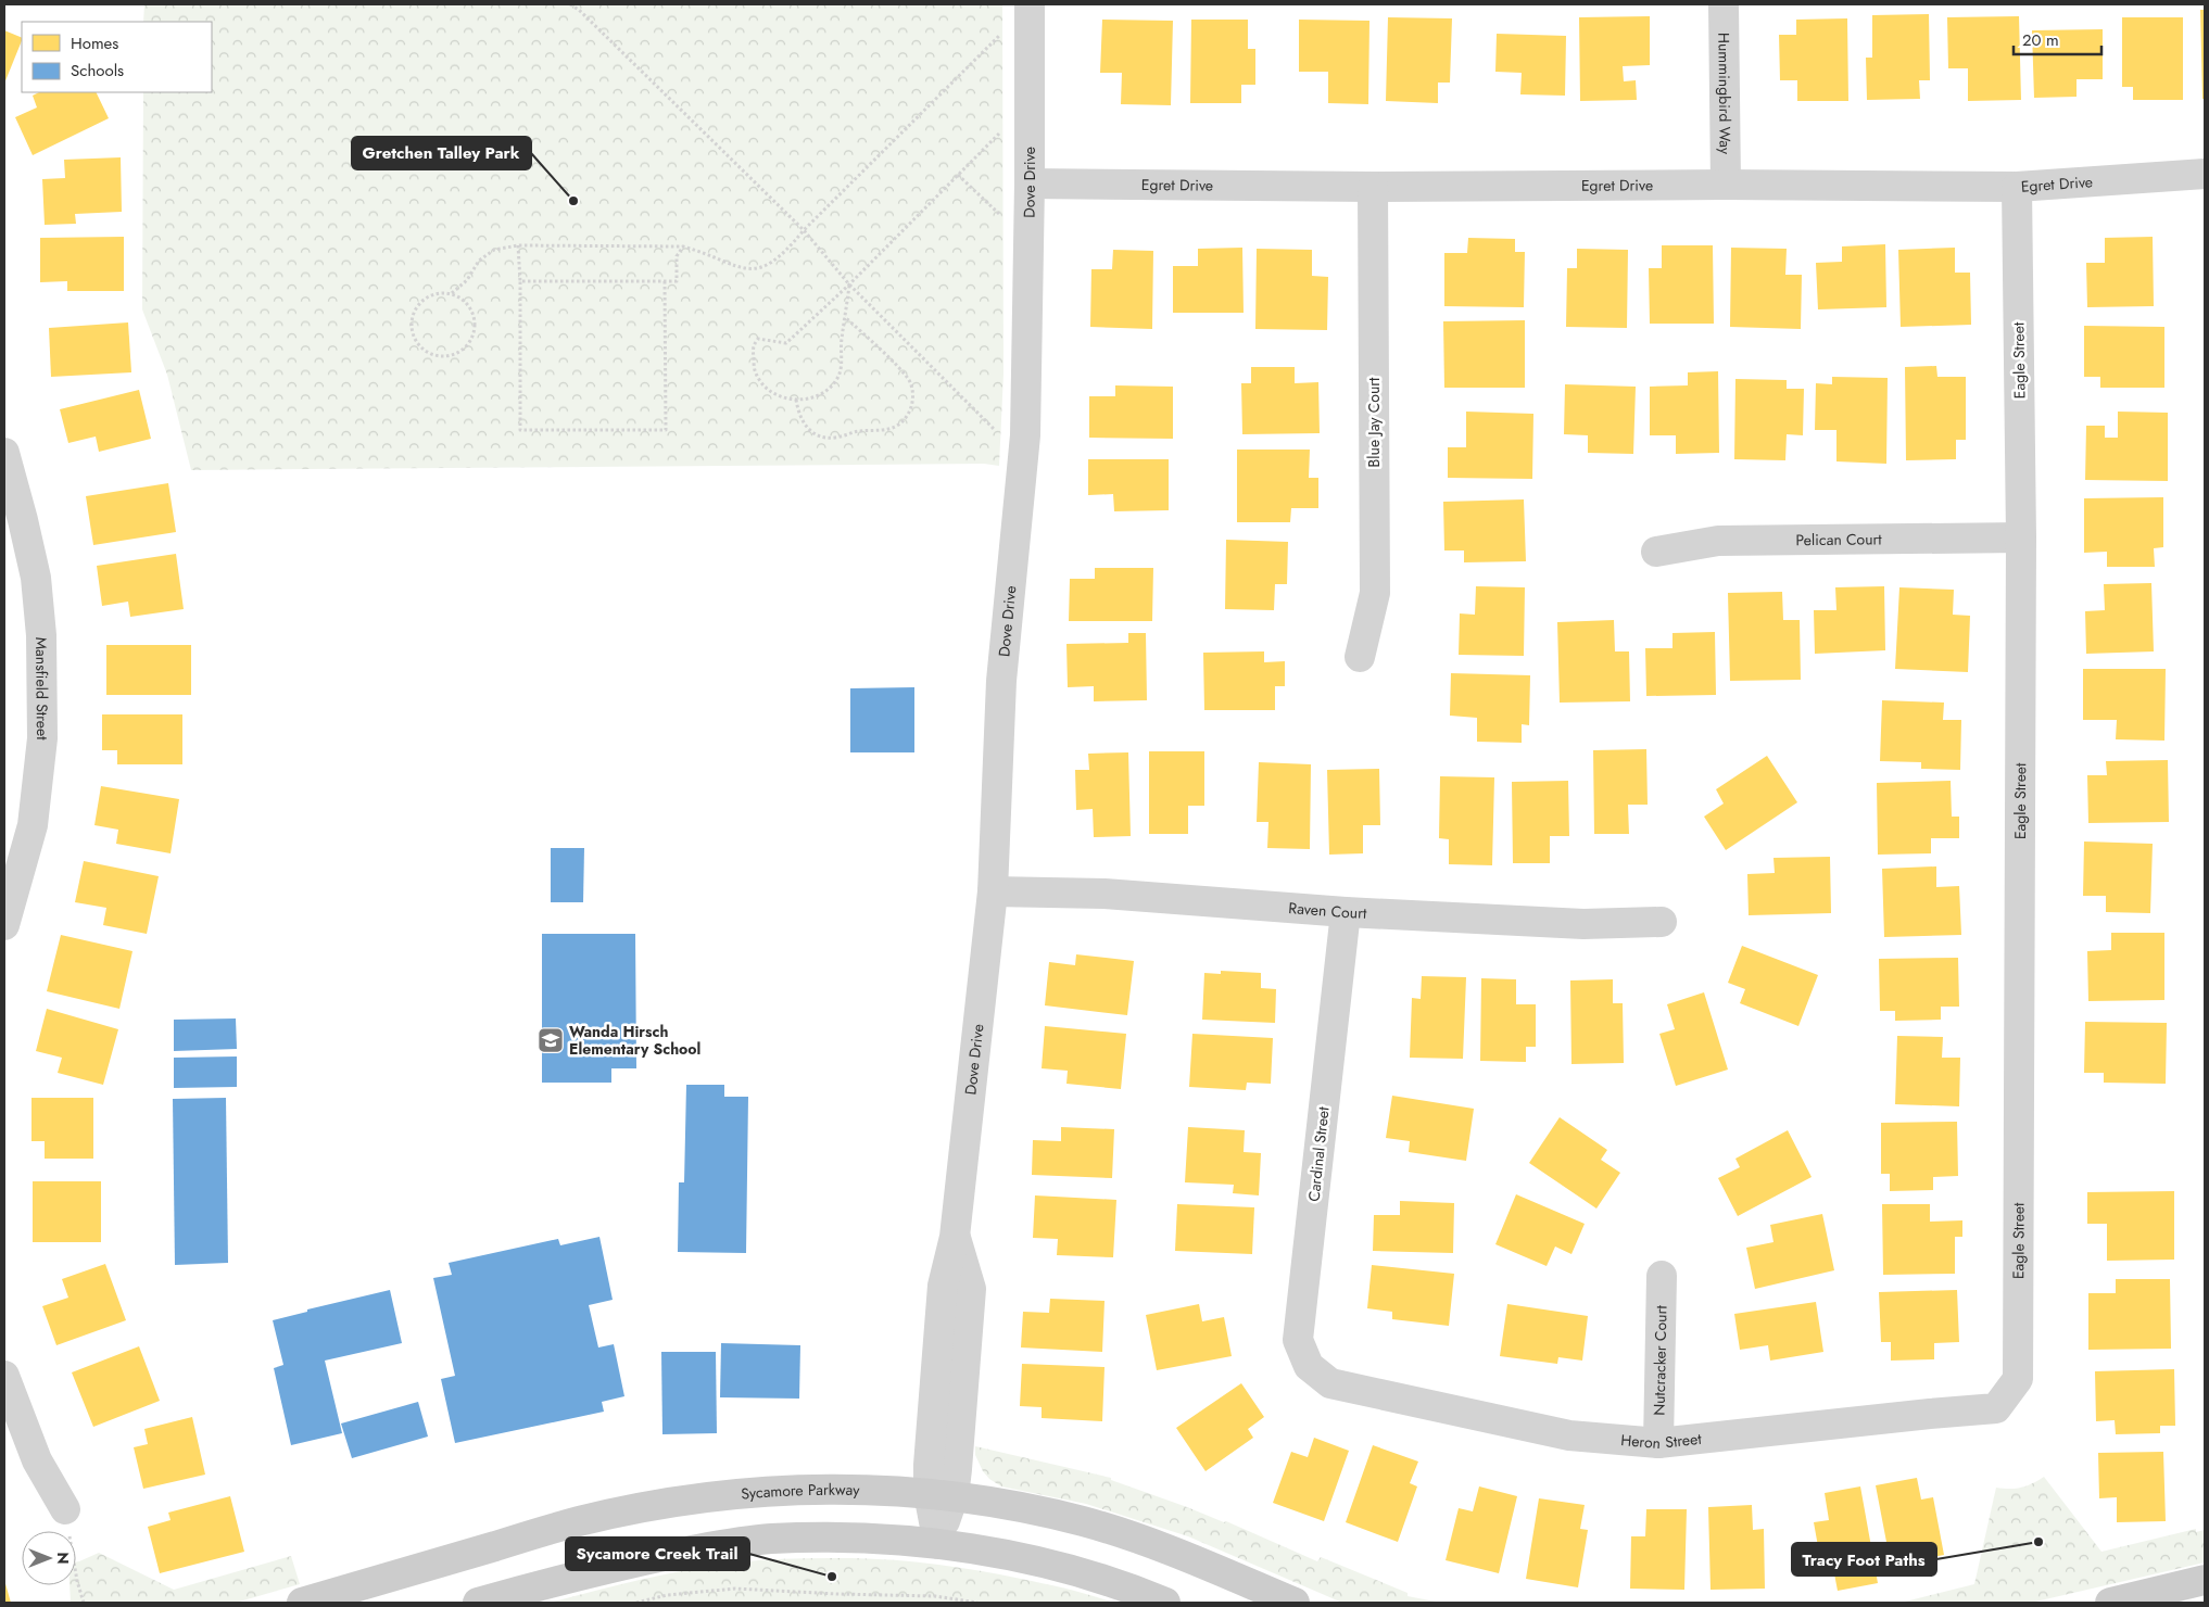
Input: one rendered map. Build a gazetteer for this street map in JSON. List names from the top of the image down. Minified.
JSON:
{"streets":{"main road":["Sycamore Parkway"],"street":["Hummingbird Way","Dove Drive","Egret Drive","Eagle Street","Blue Jay Court","Pelican Court","Mansfield Street","Raven Court","Cardinal Street","Nutcracker Court","Heron Street"]},"crossings":[["Hummingbird Way","Egret Drive"],["Dove Drive","Egret Drive"],["Dove Drive","Raven Court"],["Dove Drive","Sycamore Parkway"],["Egret Drive","Eagle Street"],["Egret Drive","Blue Jay Court"],["Eagle Street","Pelican Court"],["Eagle Street","Heron Street"],["Raven Court","Cardinal Street"],["Cardinal Street","Heron Street"],["Nutcracker Court","Heron Street"]],"places":{"other":["Gretchen Talley Park","Tracy Foot Paths","Sycamore Creek Trail"],"school or university":["Wanda Hirsch Elementary School"]},"legend":["Homes","Schools"],"scale_bar":"20 m","north":"right"}
